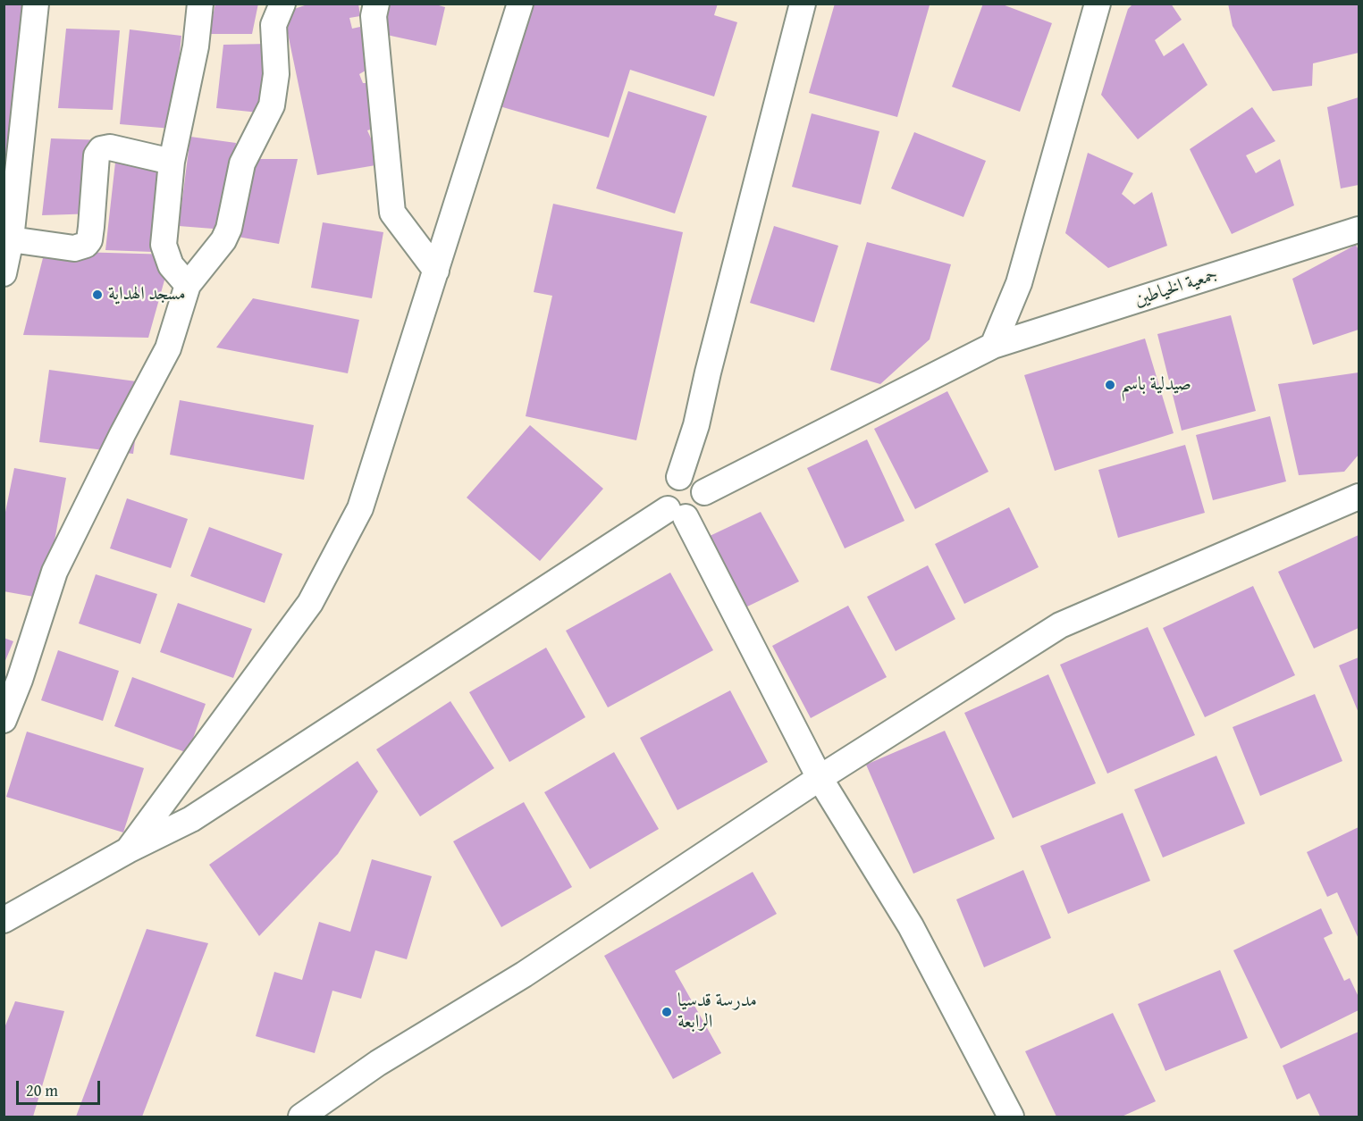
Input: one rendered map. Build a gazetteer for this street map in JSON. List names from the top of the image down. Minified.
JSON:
{"streets":{"street":["جمعية الخياطين"]},"places":["مسجد الهداية","صيدلية باسم","مدرسة قدسيا الرابعة"],"scale_bar":"20 m"}
